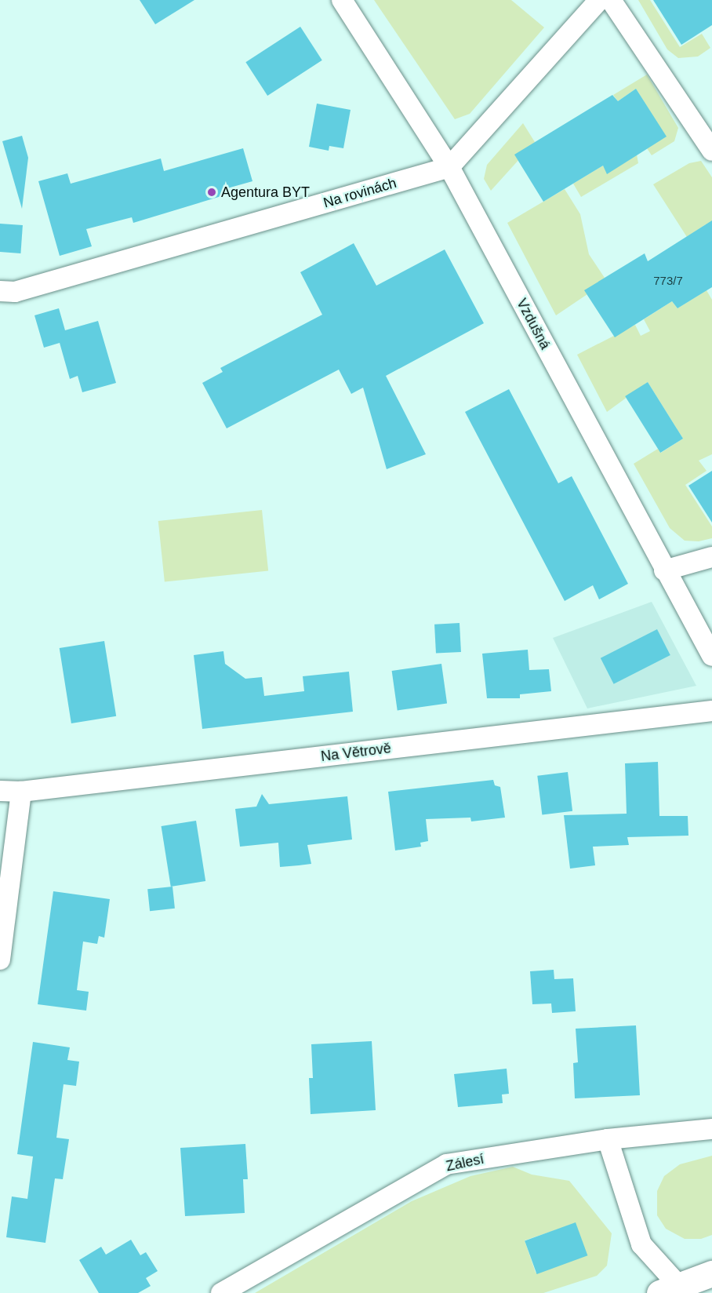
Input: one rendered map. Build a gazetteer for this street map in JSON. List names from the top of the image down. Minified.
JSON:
{"streets":{"street":["Na rovinách","Vzdušná","Na Větrově","Zálesí"]},"crossings":[["Na rovinách","Vzdušná"]],"places":["Agentura BYT"],"house_numbers":["773/7"]}
